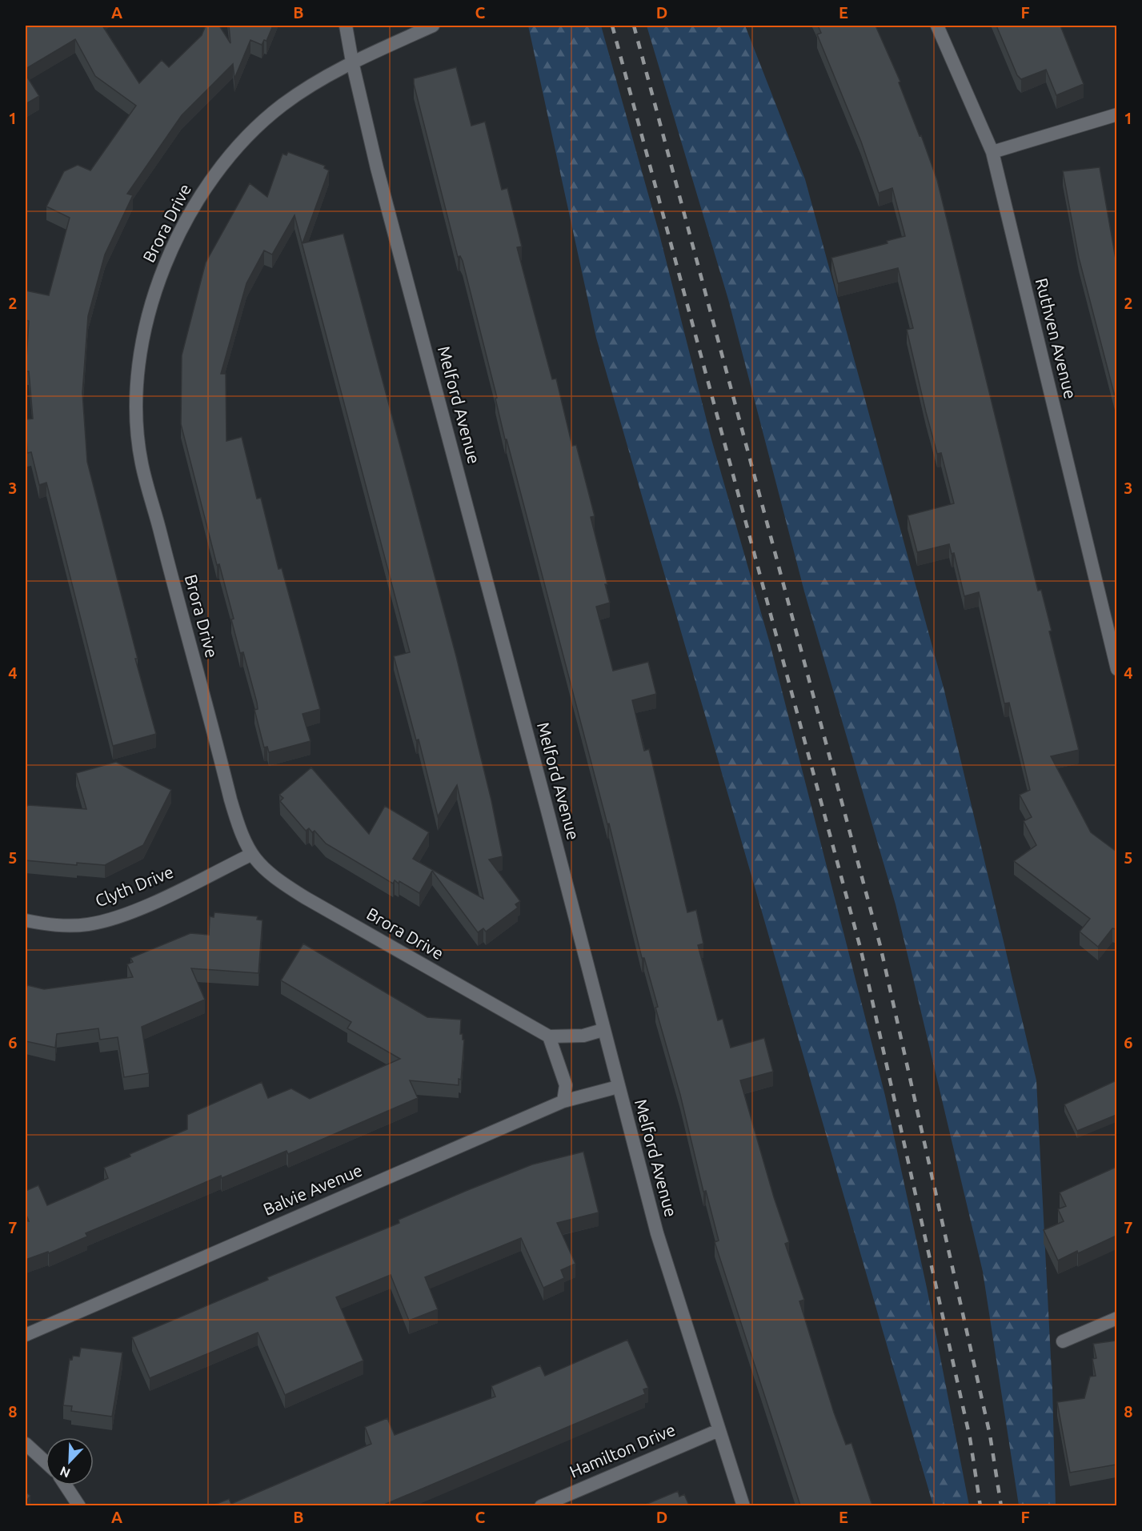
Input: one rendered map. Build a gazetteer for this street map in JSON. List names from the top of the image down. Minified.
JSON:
{"streets":{"street":["Brora Drive","Ruthven Avenue","Melford Avenue","Clyth Drive","Balvie Avenue","Hamilton Drive"]},"crossings":[["Brora Drive","Melford Avenue"],["Brora Drive","Clyth Drive"],["Melford Avenue","Balvie Avenue"],["Melford Avenue","Hamilton Drive"]],"north":"bottom left","grid":{"columns":["A","B","C","D","E","F"],"rows":["1","2","3","4","5","6","7","8"]}}
